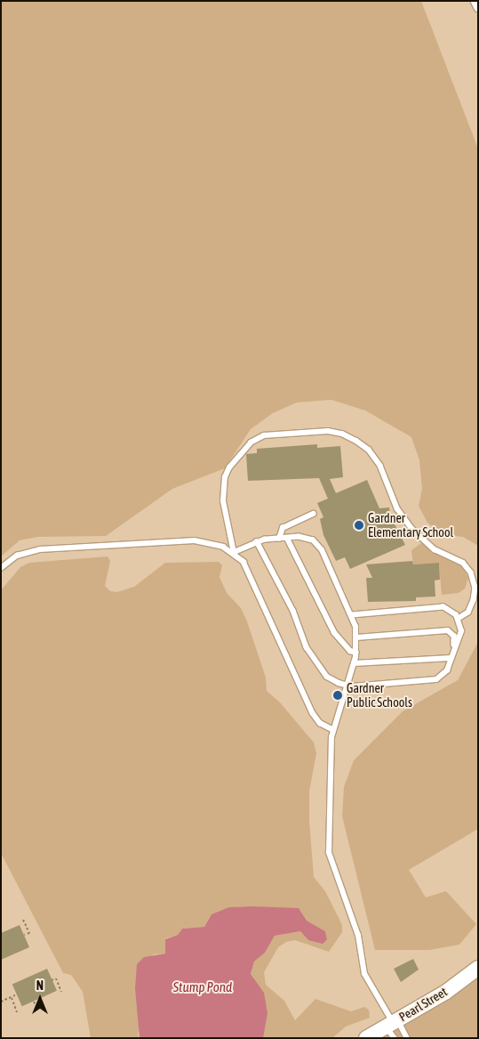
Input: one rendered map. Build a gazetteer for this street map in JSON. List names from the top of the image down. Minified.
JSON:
{"streets":{"main road":["Pearl Street"]},"water":["Stump Pond"],"places":["Gardner Elementary School","Gardner Public Schools"],"north":"top"}
